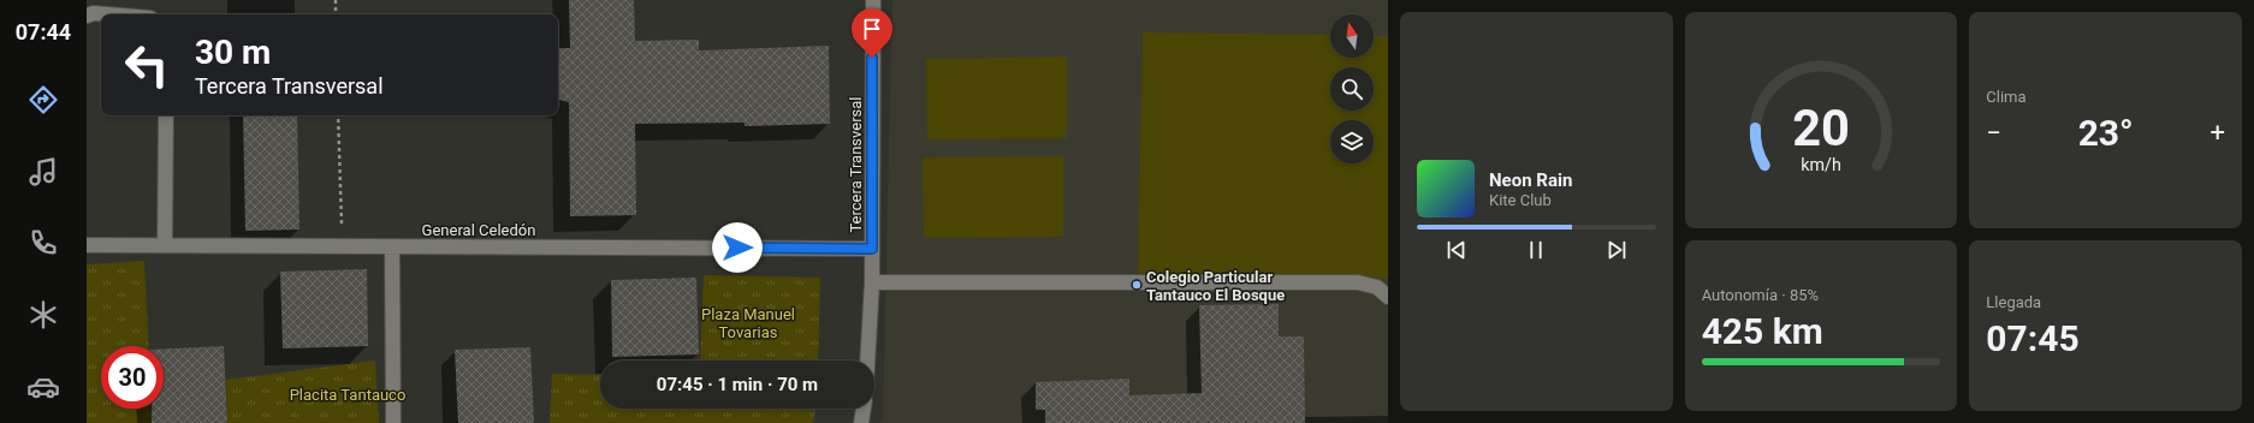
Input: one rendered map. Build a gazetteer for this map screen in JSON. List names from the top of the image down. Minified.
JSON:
{"streets":{"street":["Tercera Transversal","General Celedón"]},"crossings":[["Tercera Transversal","General Celedón"]],"parks":["Plaza Manuel Tovarias","Placita Tantauco"],"places":["Colegio Particular Tantauco El Bosque"],"north":"top","page":{"tabs":"07:44","tile":["Clima",["Autonomía · 85%","425 km"],["Llegada","07:45"]],"turn":["30 m","Tercera Transversal"],"heat":["−","23°","+"],"song":["Neon Rain","Kite Club"],"limit":"30","trip":"07:45 · 1 min · 70 m","gauge":["20","km/h"]}}
